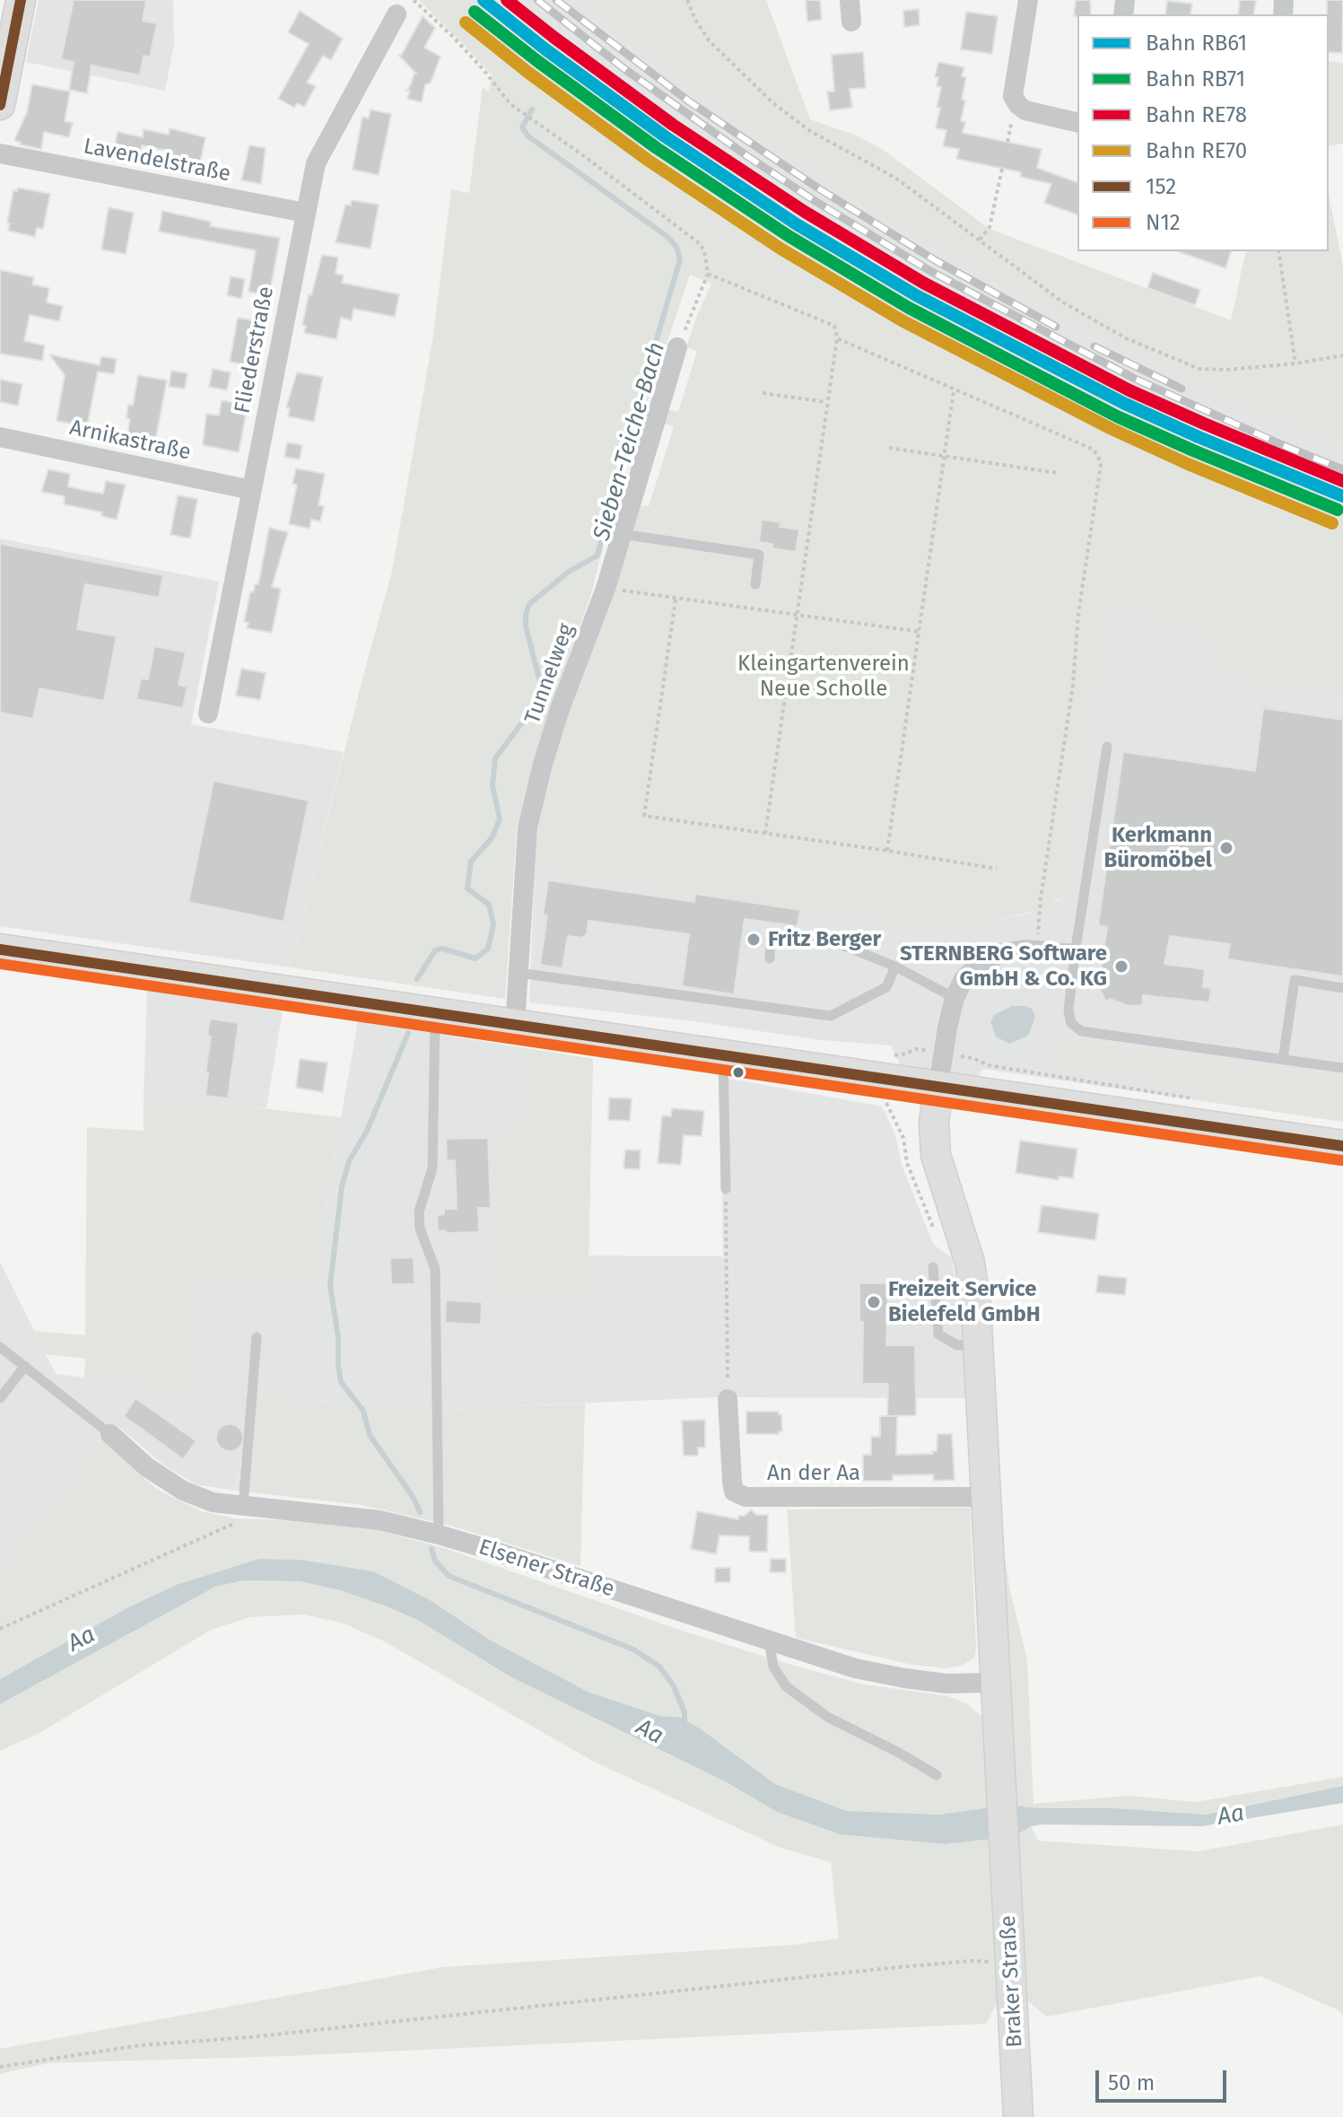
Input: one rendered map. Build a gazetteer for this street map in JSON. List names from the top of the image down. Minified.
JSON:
{"streets":{"main road":["Braker Straße"],"street":["Lavendelstraße","Fliederstraße","Arnikastraße","Tunnelweg","An der Aa","Elsener Straße"]},"crossings":[["Lavendelstraße","Fliederstraße"],["Fliederstraße","Arnikastraße"],["Elsener Straße","Braker Straße"]],"water":["Sieben-Teiche-Bach","Aa"],"parks":["Kleingartenverein Neue Scholle"],"places":["Kerkmann Büromöbel","Fritz Berger","STERNBERG Software GmbH & Co. KG","Freizeit Service Bielefeld GmbH"],"lines":["rail line RB61","rail line RE78","transit line 152","rail line RB71","rail line RE70","transit line N12"],"legend":["Bahn RB61","Bahn RB71","Bahn RE78","Bahn RE70","152","N12"],"scale_bar":"50 m"}
